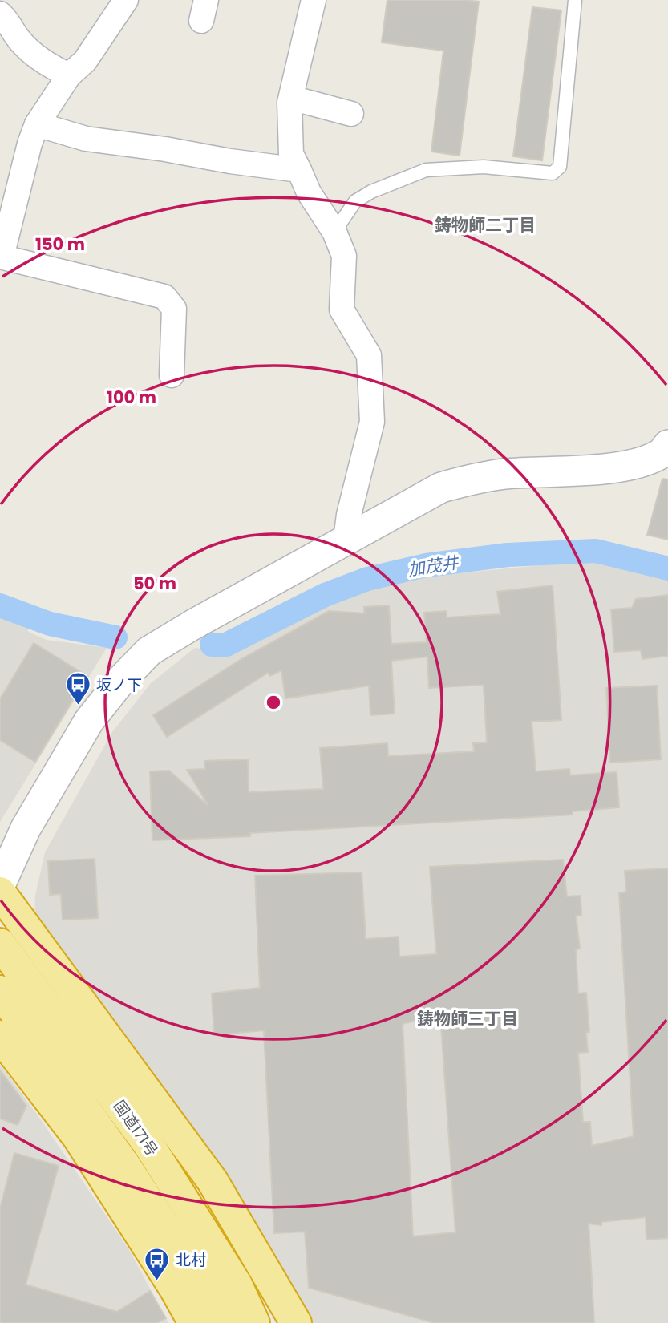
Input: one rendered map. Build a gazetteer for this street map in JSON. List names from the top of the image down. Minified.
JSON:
{"streets":{"highway":["国道171号"]},"districts":["鋳物師二丁目","鋳物師三丁目"],"water":["加茂井"],"places":{"bus stop":["坂ノ下","北村"]},"rings":["150 m","100 m","50 m"]}
